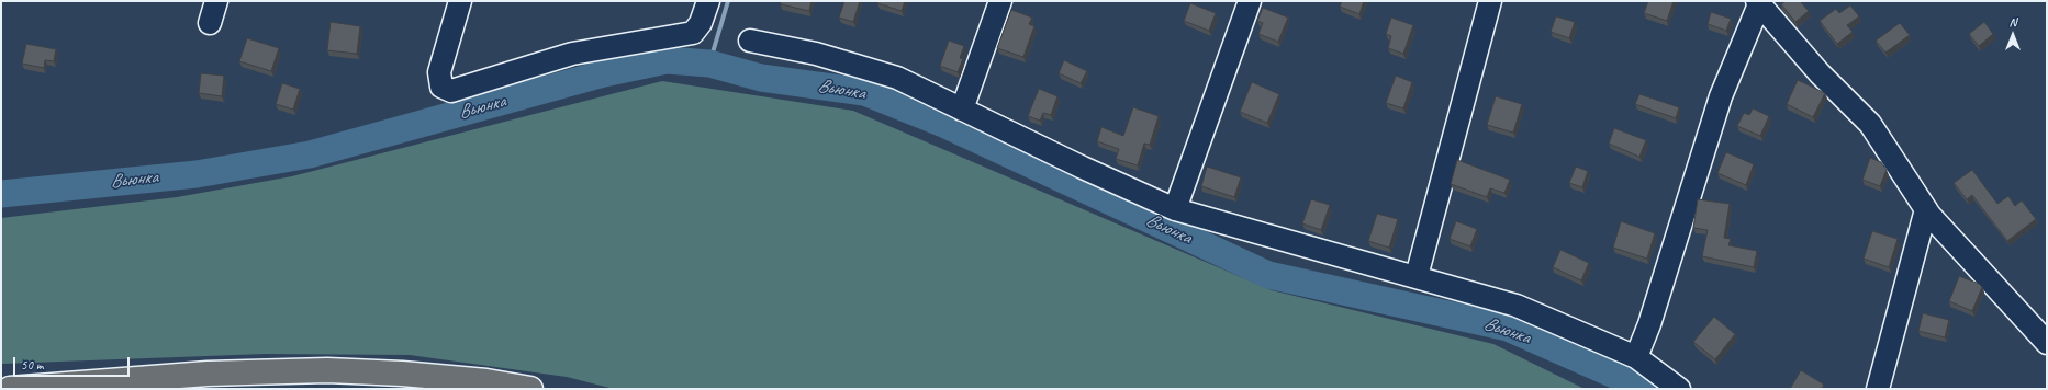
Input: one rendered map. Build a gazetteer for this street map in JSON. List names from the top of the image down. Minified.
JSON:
{"water":["Вьюнка"],"scale_bar":"50 m","north":"top"}
